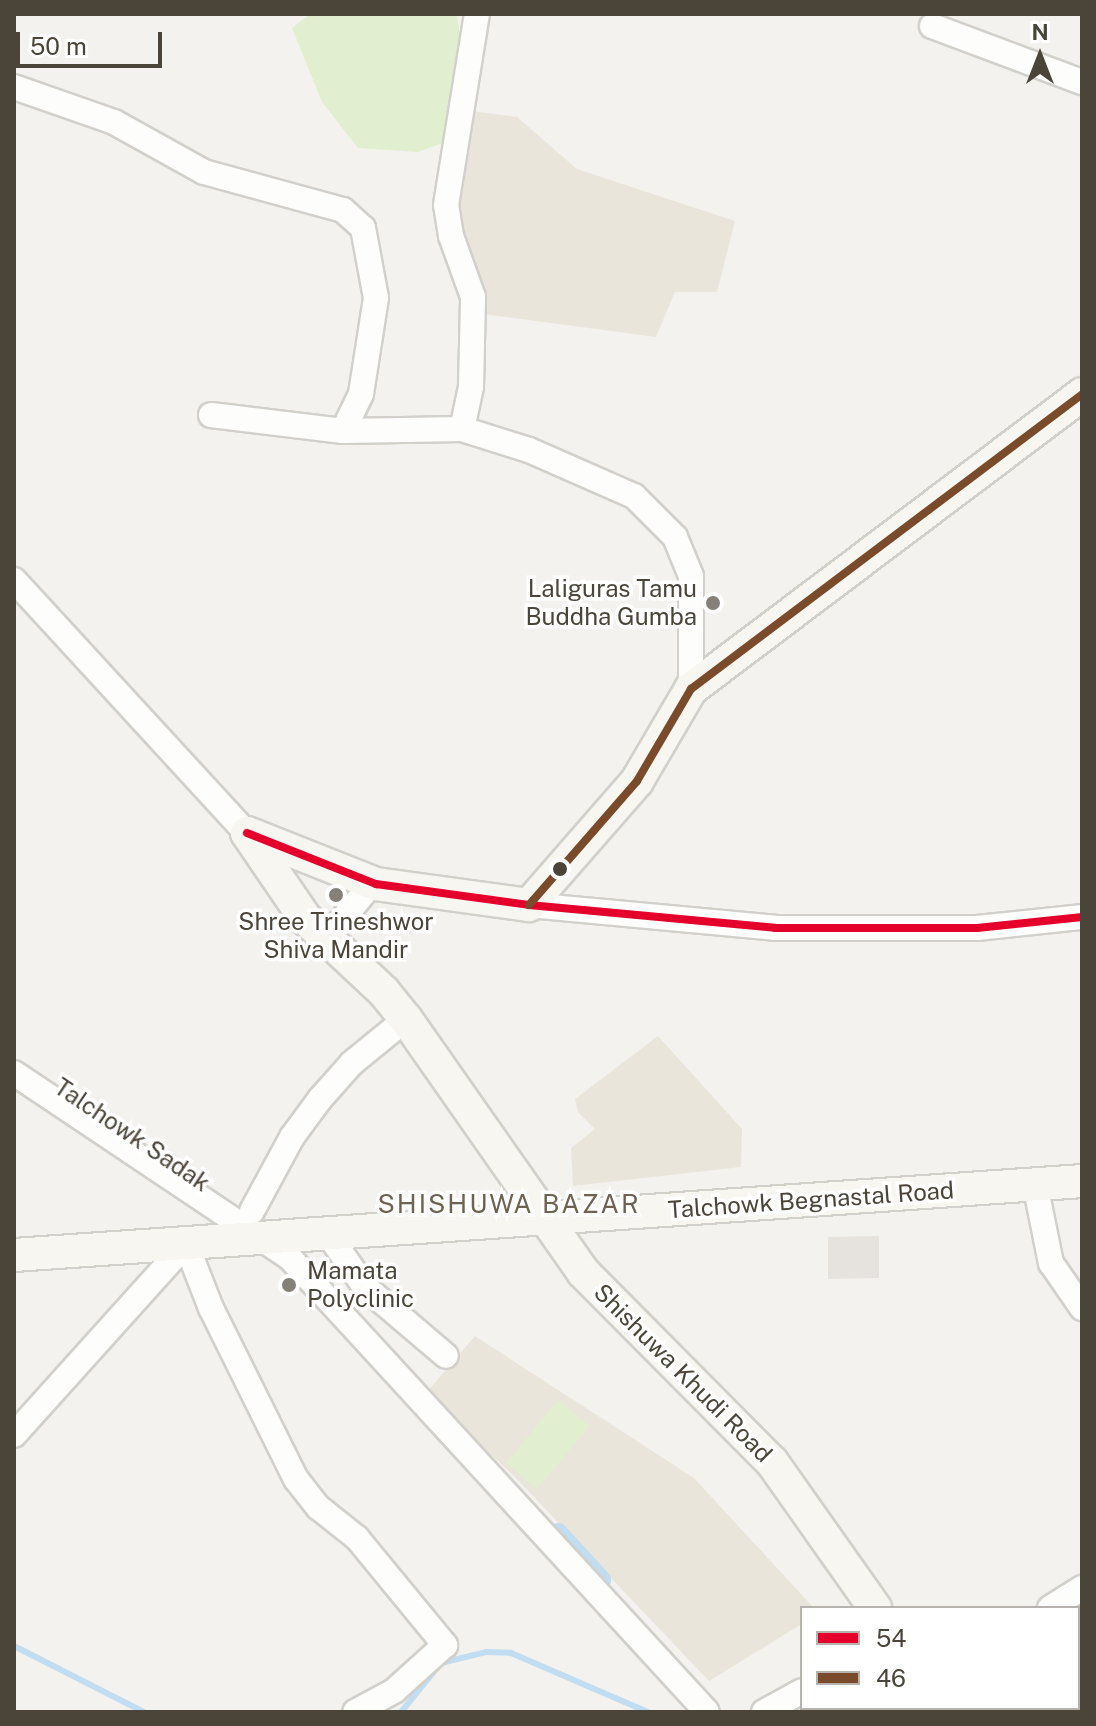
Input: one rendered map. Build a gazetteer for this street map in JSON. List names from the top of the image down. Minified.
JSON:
{"streets":{"main road":["Talchowk Begnastal Road","Shishuwa Khudi Road"],"street":["Talchowk Sadak"]},"crossings":[["Talchowk Sadak","Talchowk Begnastal Road"],["Talchowk Begnastal Road","Shishuwa Khudi Road"]],"districts":["SHISHUWA BAZAR"],"places":["Laliguras Tamu Buddha Gumba","Shree Trineshwor Shiva Mandir","Mamata Polyclinic"],"lines":["transit line 46","transit line 54"],"legend":["54","46"],"scale_bar":"50 m","north":"top"}
